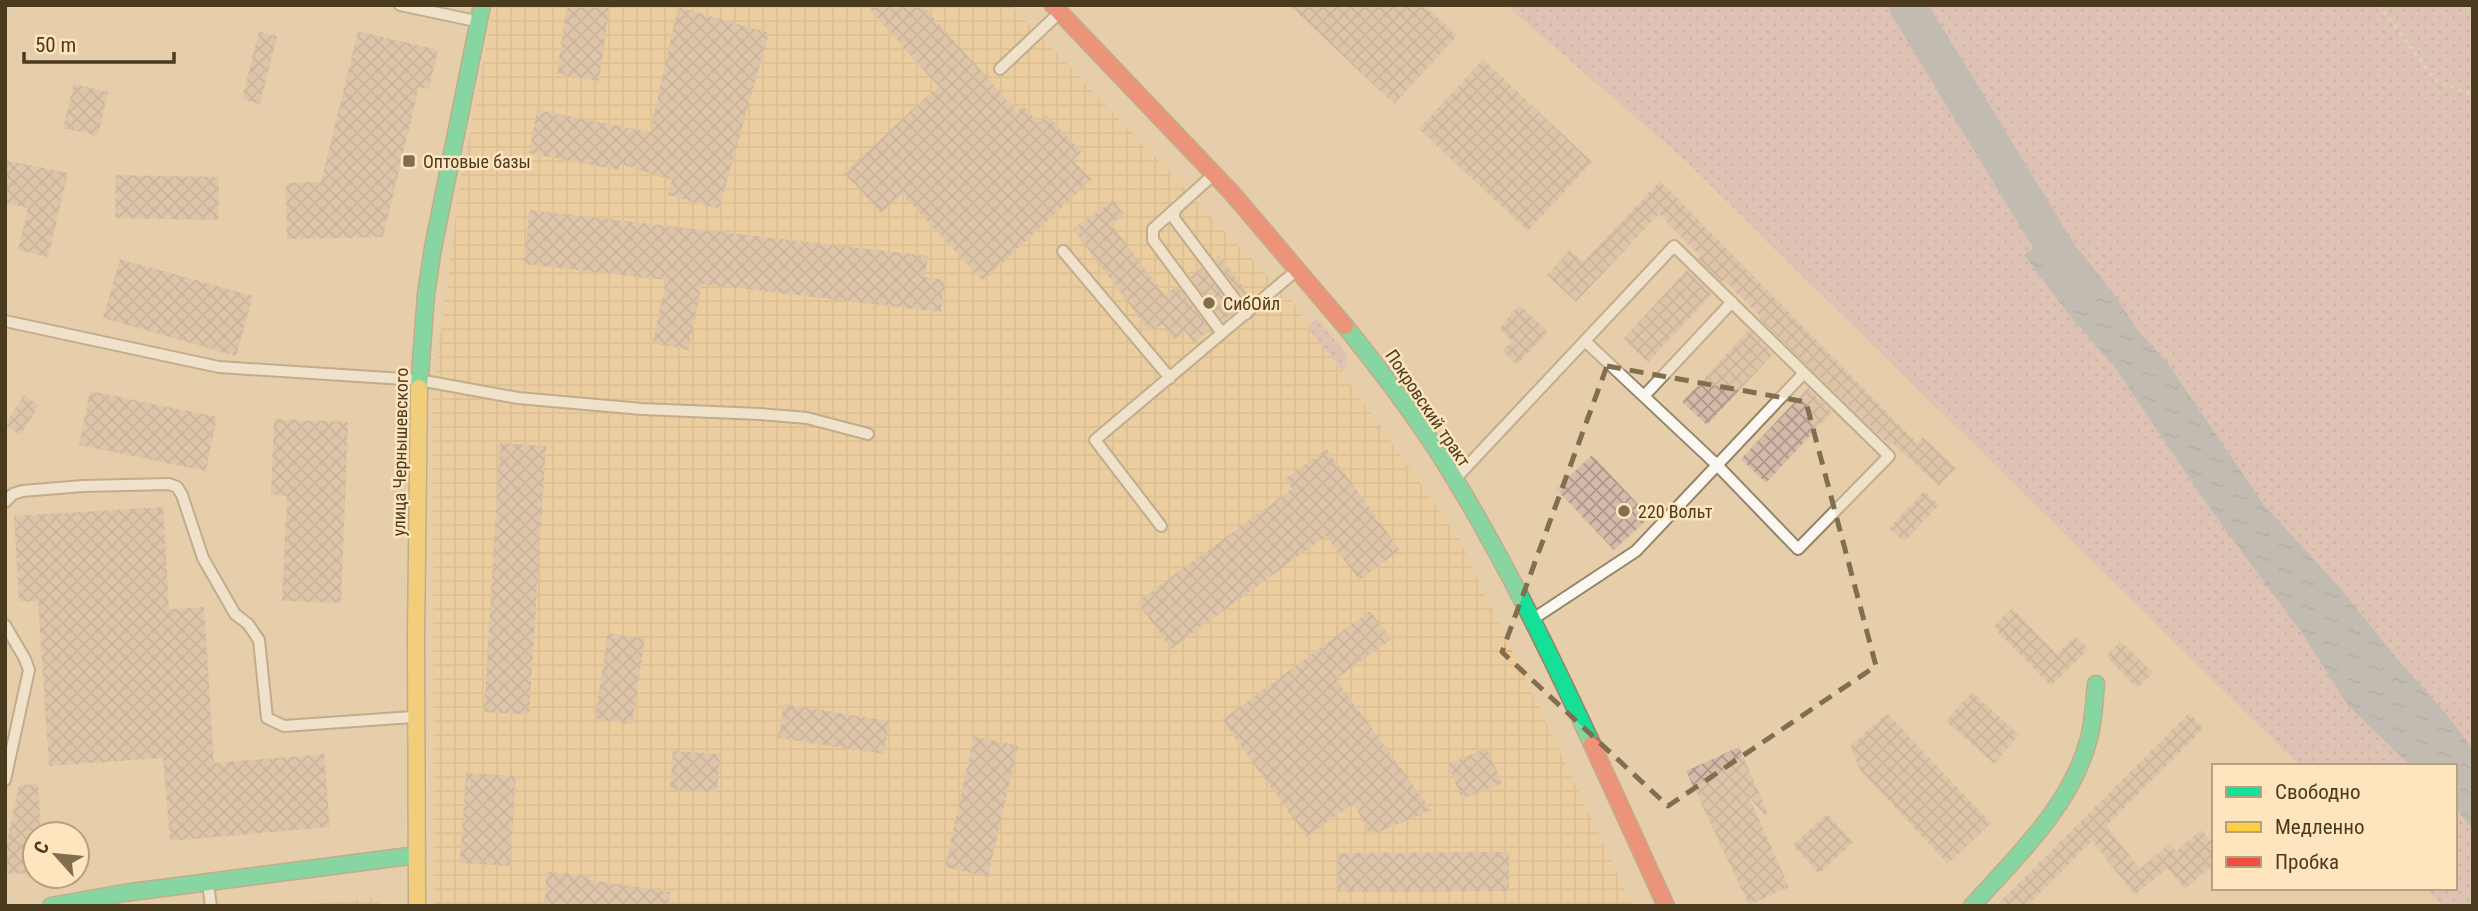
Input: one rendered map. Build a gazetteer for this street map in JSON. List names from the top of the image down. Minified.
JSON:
{"streets":{"main road":["Покровский тракт","улица Чернышевского"]},"places":{"transit":["Оптовые базы"],"other":["СибОйл","220 Вольт"]},"legend":["Свободно","Медленно","Пробка"],"scale_bar":"50 m","north":"top left"}
